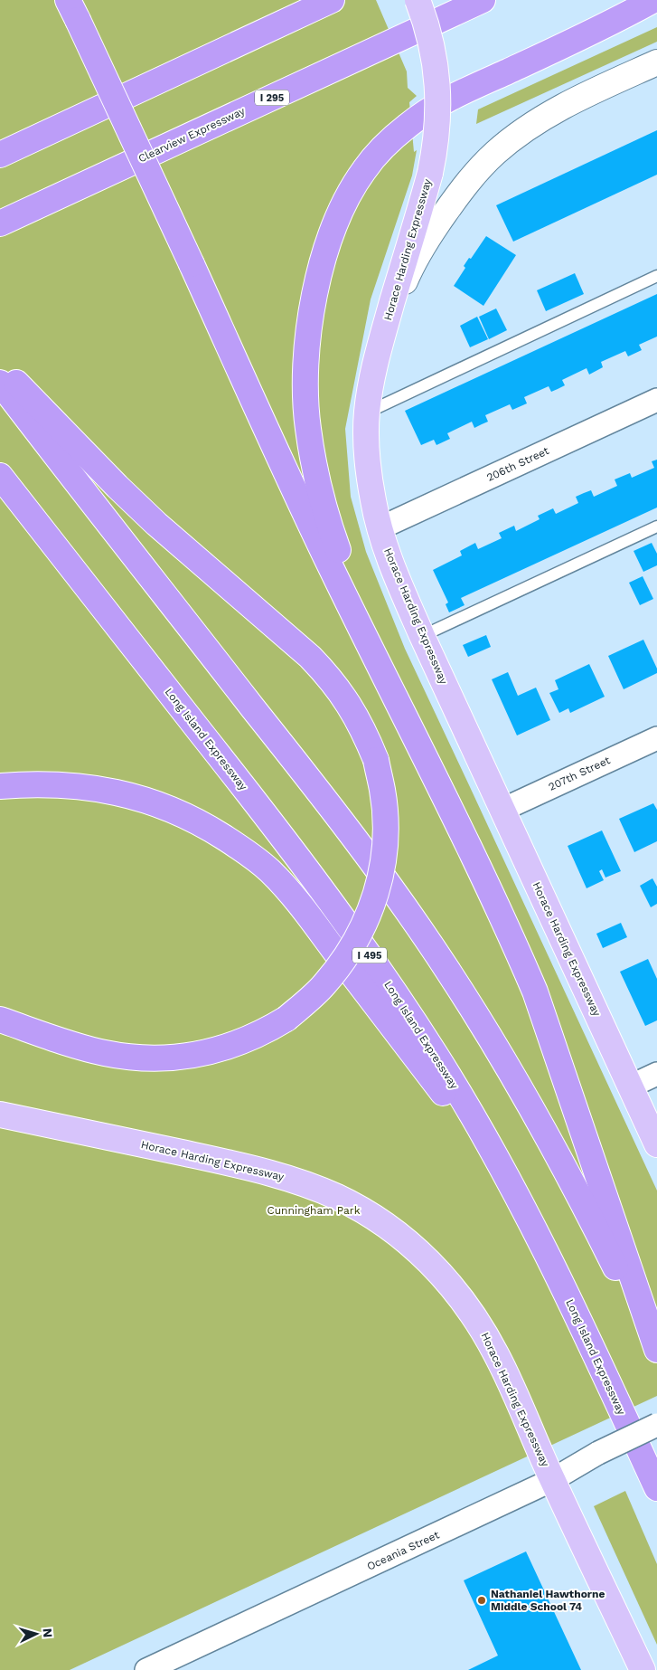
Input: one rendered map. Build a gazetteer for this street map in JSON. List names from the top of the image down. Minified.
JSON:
{"streets":{"highway":["I 295","Clearview Expressway","Long Island Expressway","I 495"],"main road":["Horace Harding Expressway"],"street":["206th Street","207th Street","Oceania Street"]},"crossings":[["Horace Harding Expressway","206th Street"],["Horace Harding Expressway","207th Street"],["Horace Harding Expressway","Oceania Street"]],"parks":["Cunningham Park"],"places":["Nathaniel Hawthorne Middle School 74"],"north":"right"}
